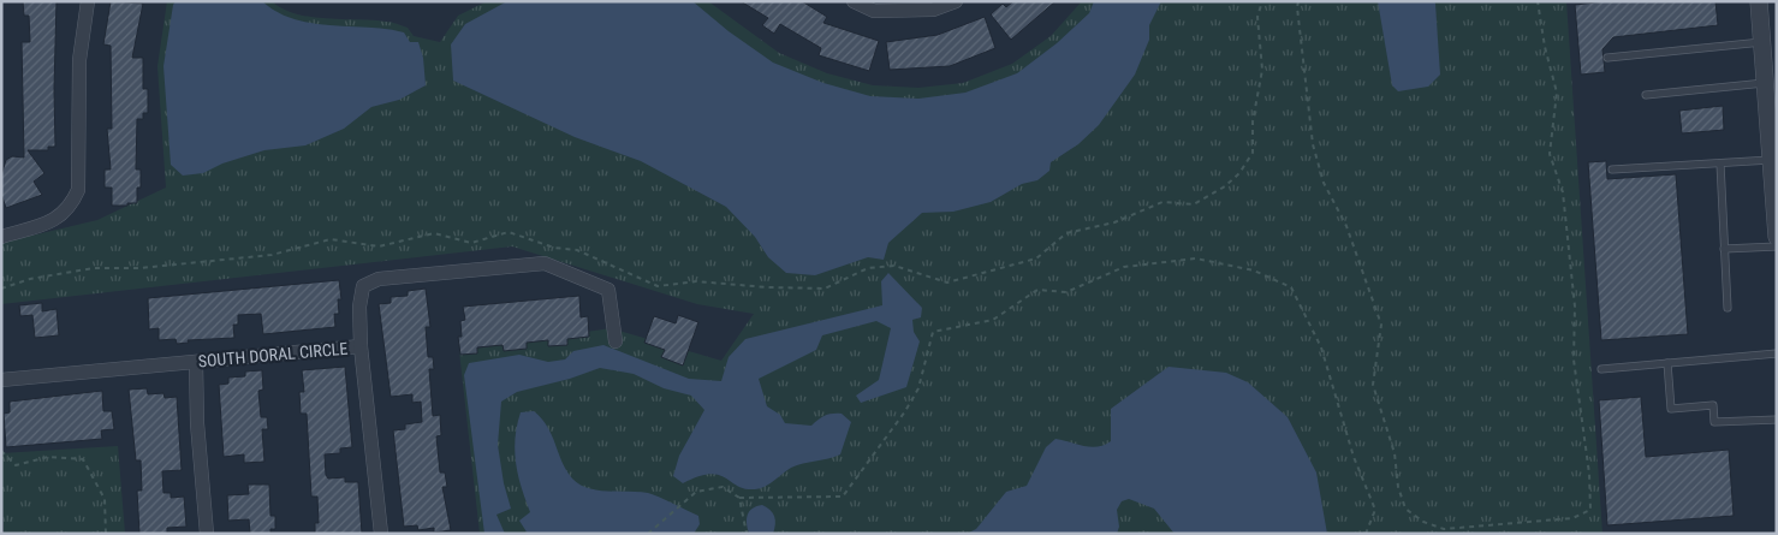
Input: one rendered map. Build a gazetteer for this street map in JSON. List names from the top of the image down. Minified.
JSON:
{"streets":{"street":["SOUTH DORAL CIRCLE"]}}
